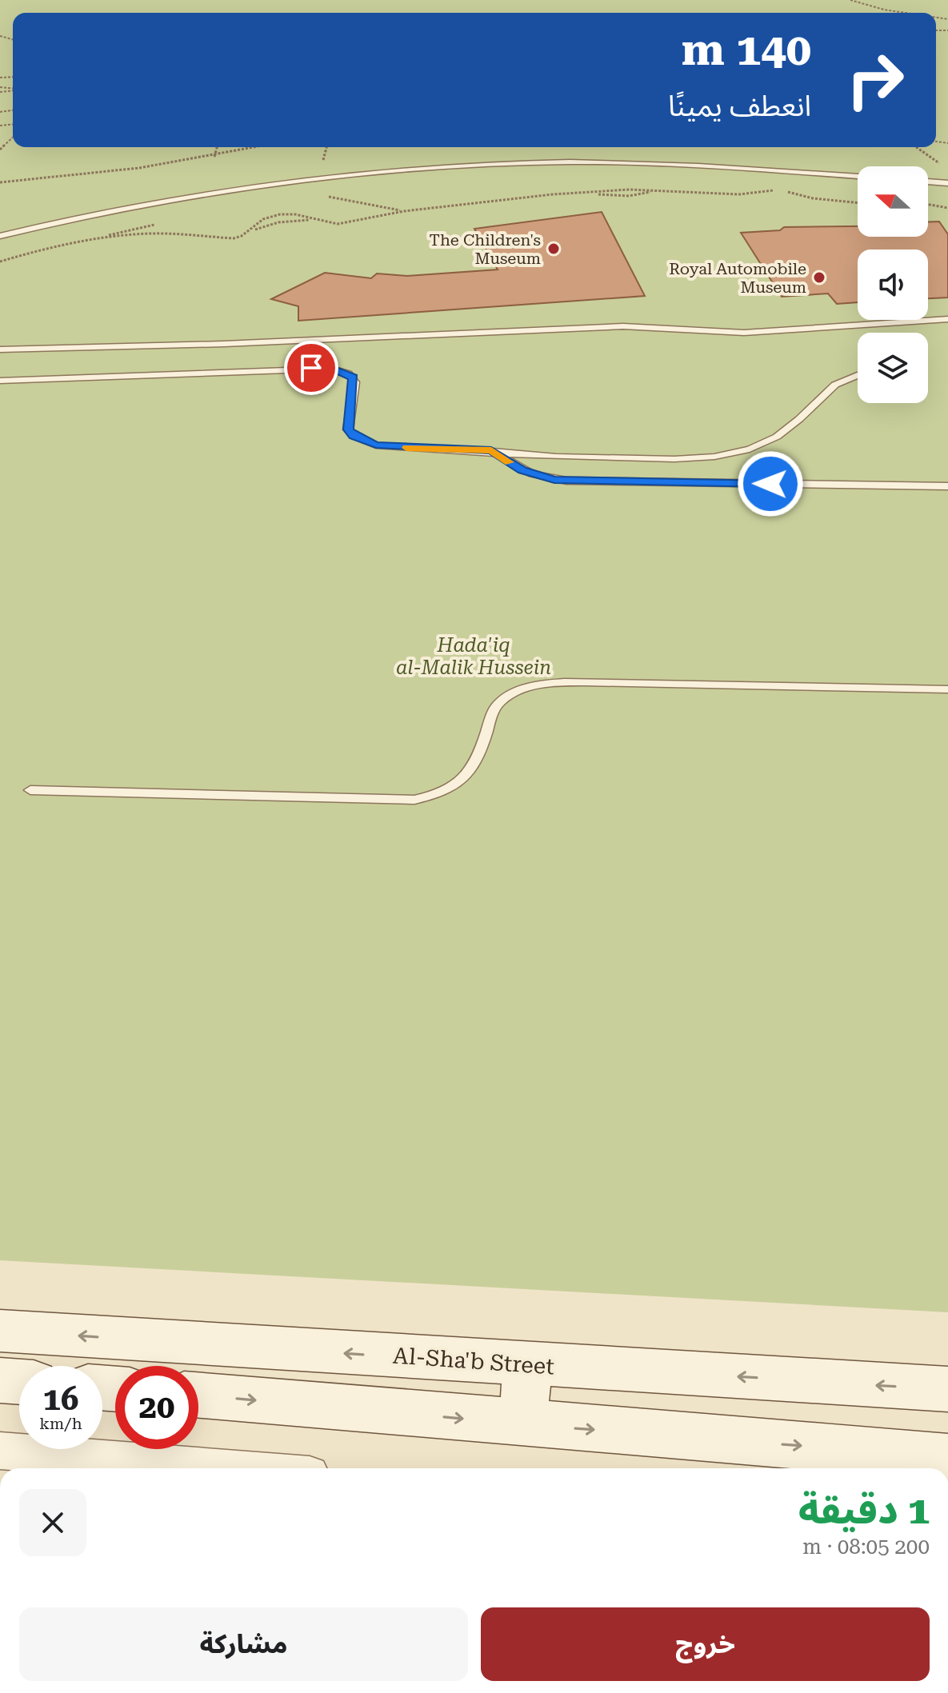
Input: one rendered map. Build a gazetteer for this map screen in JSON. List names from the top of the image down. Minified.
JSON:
{"streets":{"main road":["Al-Sha'b Street"]},"parks":["Hada'iq al-Malik Hussein"],"places":["The Children's Museum","Royal Automobile Museum"],"north":"left","page":{"turn":["140 m","انعطف يمينًا"],"speed":"16 km/h","limit":"20","heading":["1 دقيقة","200 m · 08:05"],"buttons":["خروج","مشاركة"]}}
